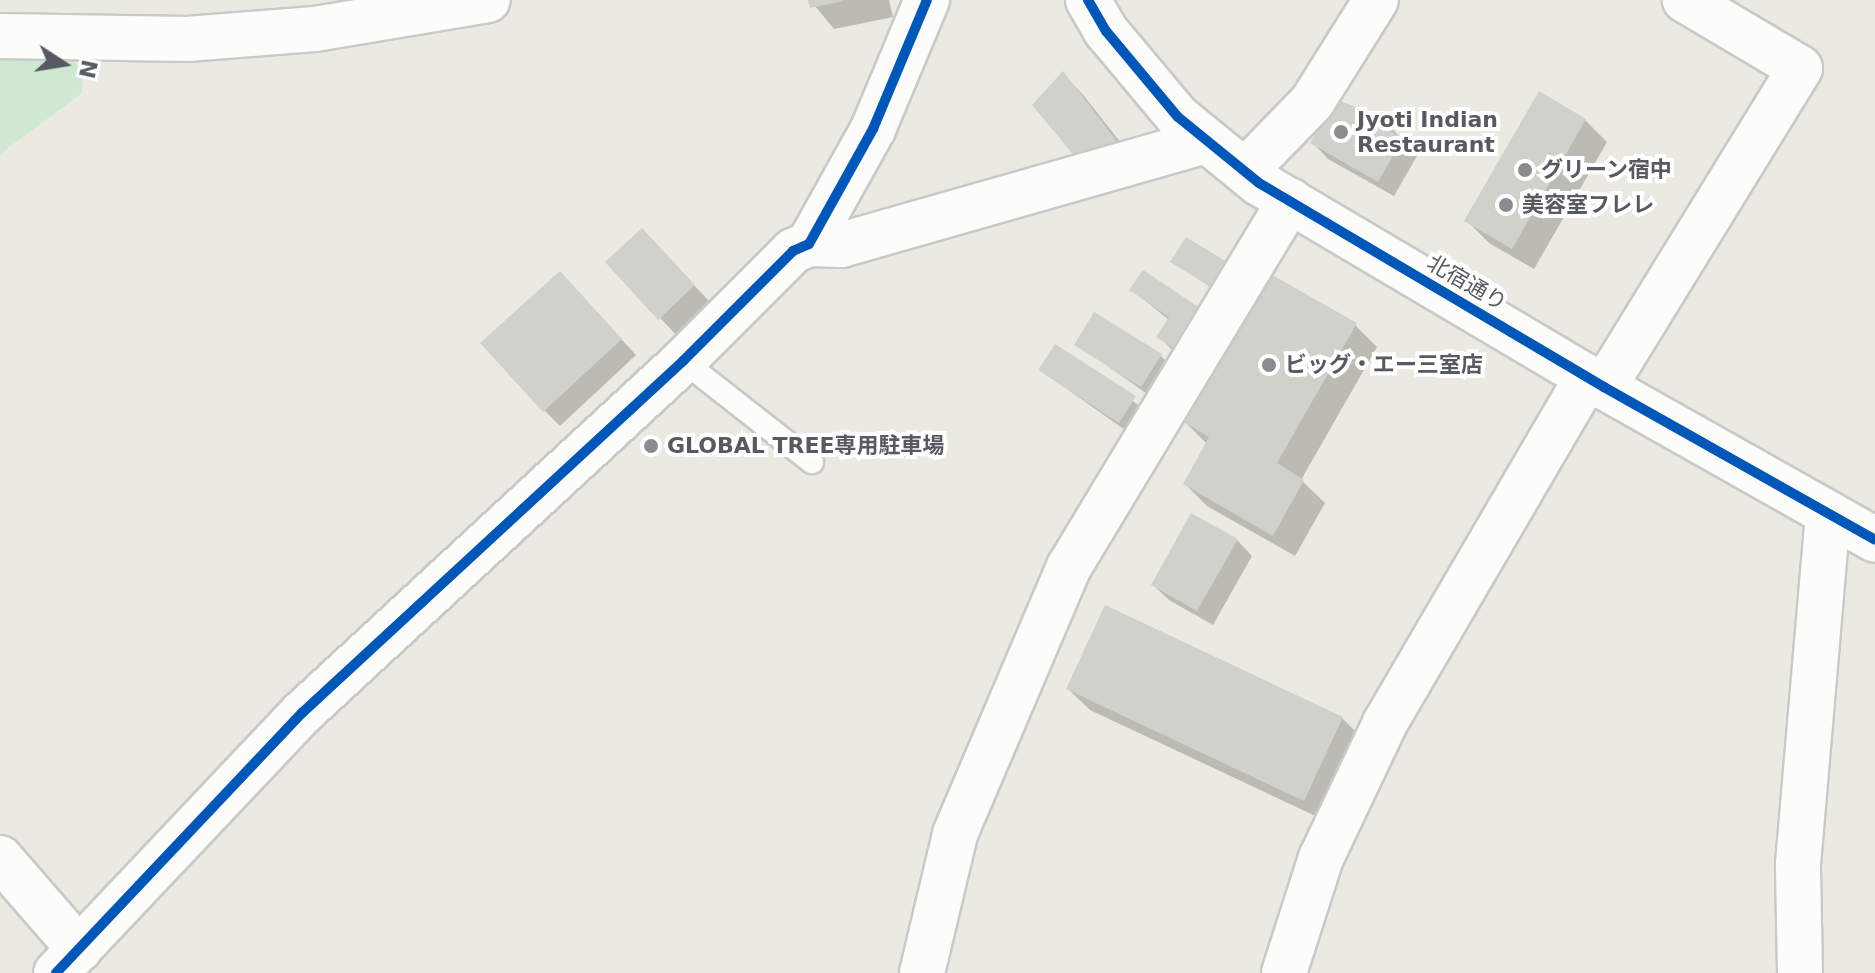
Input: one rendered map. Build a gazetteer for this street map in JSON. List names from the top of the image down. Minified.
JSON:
{"streets":{"street":["北宿通り"]},"places":["Jyoti Indian Restaurant","グリーン宿中","美容室フレレ","ビッグ・エー三室店","GLOBAL TREE専用駐車場"],"north":"right"}
